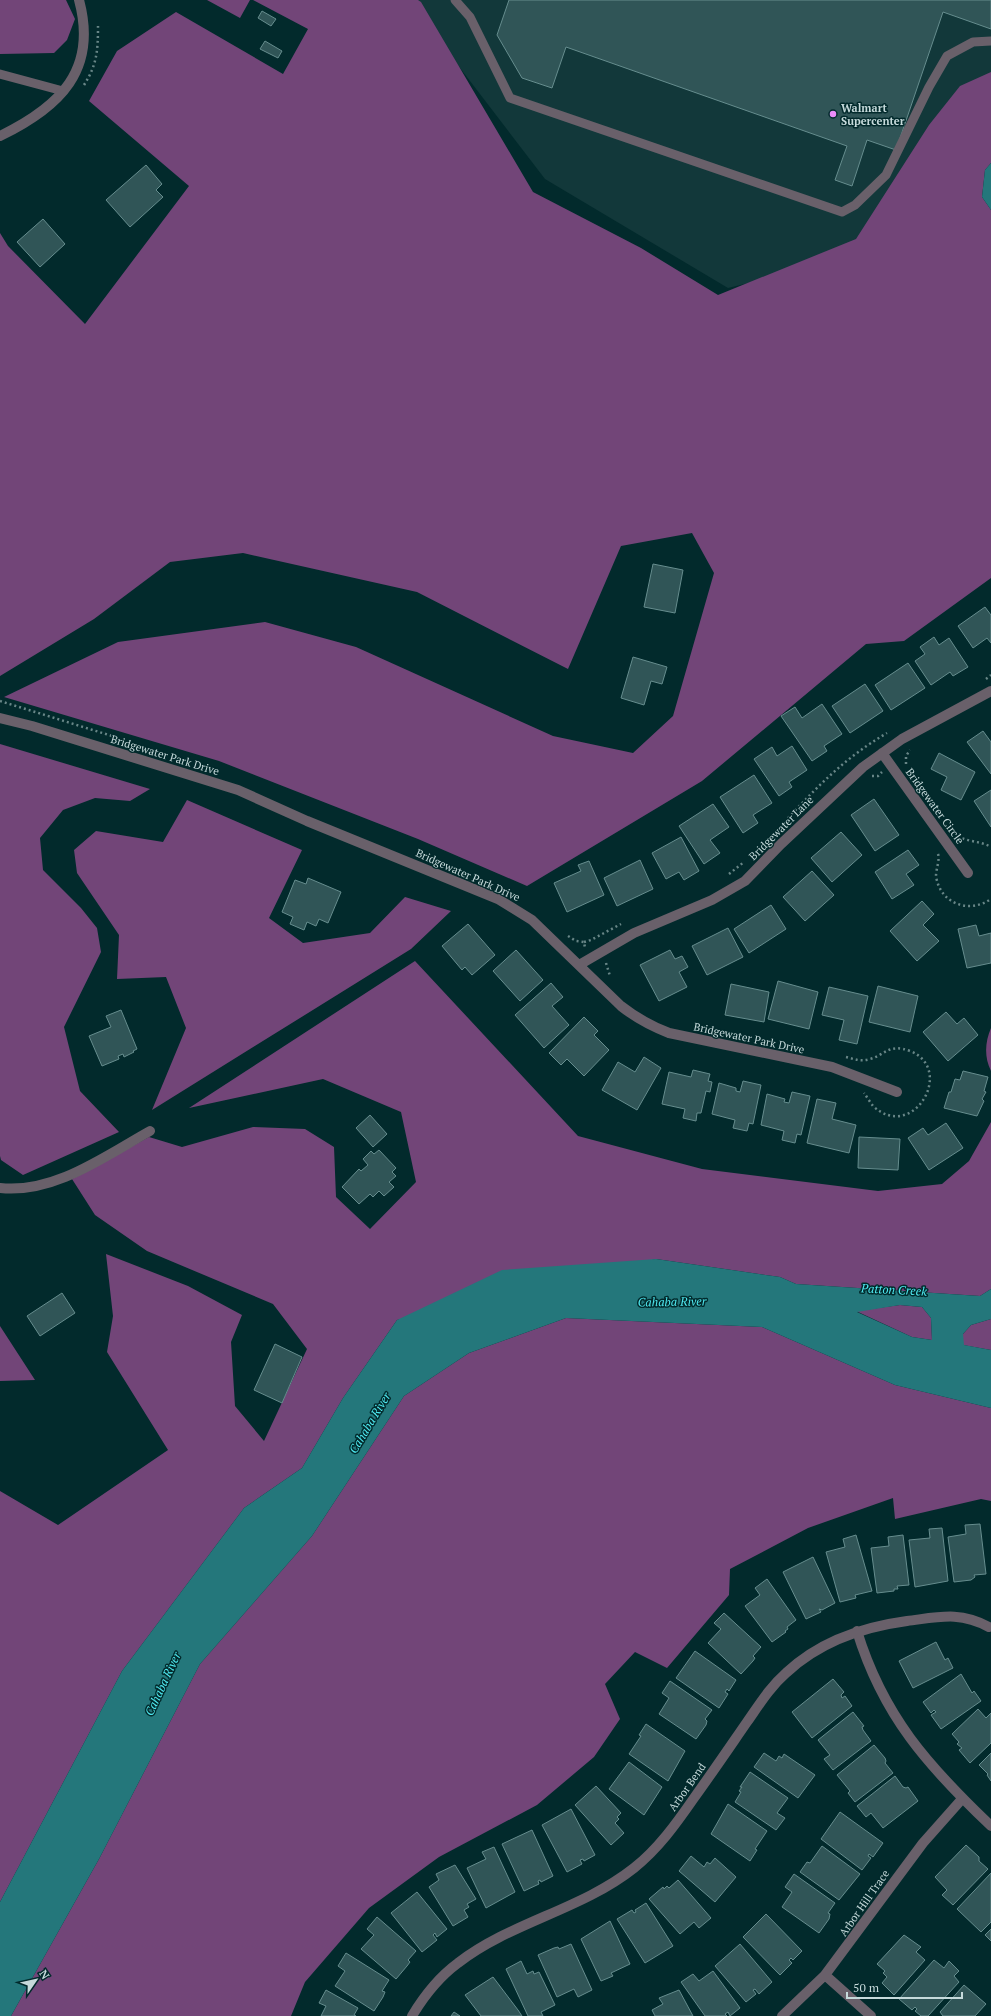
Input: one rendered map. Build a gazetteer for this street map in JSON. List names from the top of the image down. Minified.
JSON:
{"streets":{"street":["Bridgewater Park Drive","Bridgewater Circle","Bridgewater Lane","Arbor Bend","Arbor Hill Trace"]},"crossings":[["Bridgewater Park Drive","Bridgewater Lane"],["Bridgewater Circle","Bridgewater Lane"]],"water":["Patton Creek","Cahaba River"],"places":["Walmart Supercenter"],"scale_bar":"50 m","north":"top right"}
